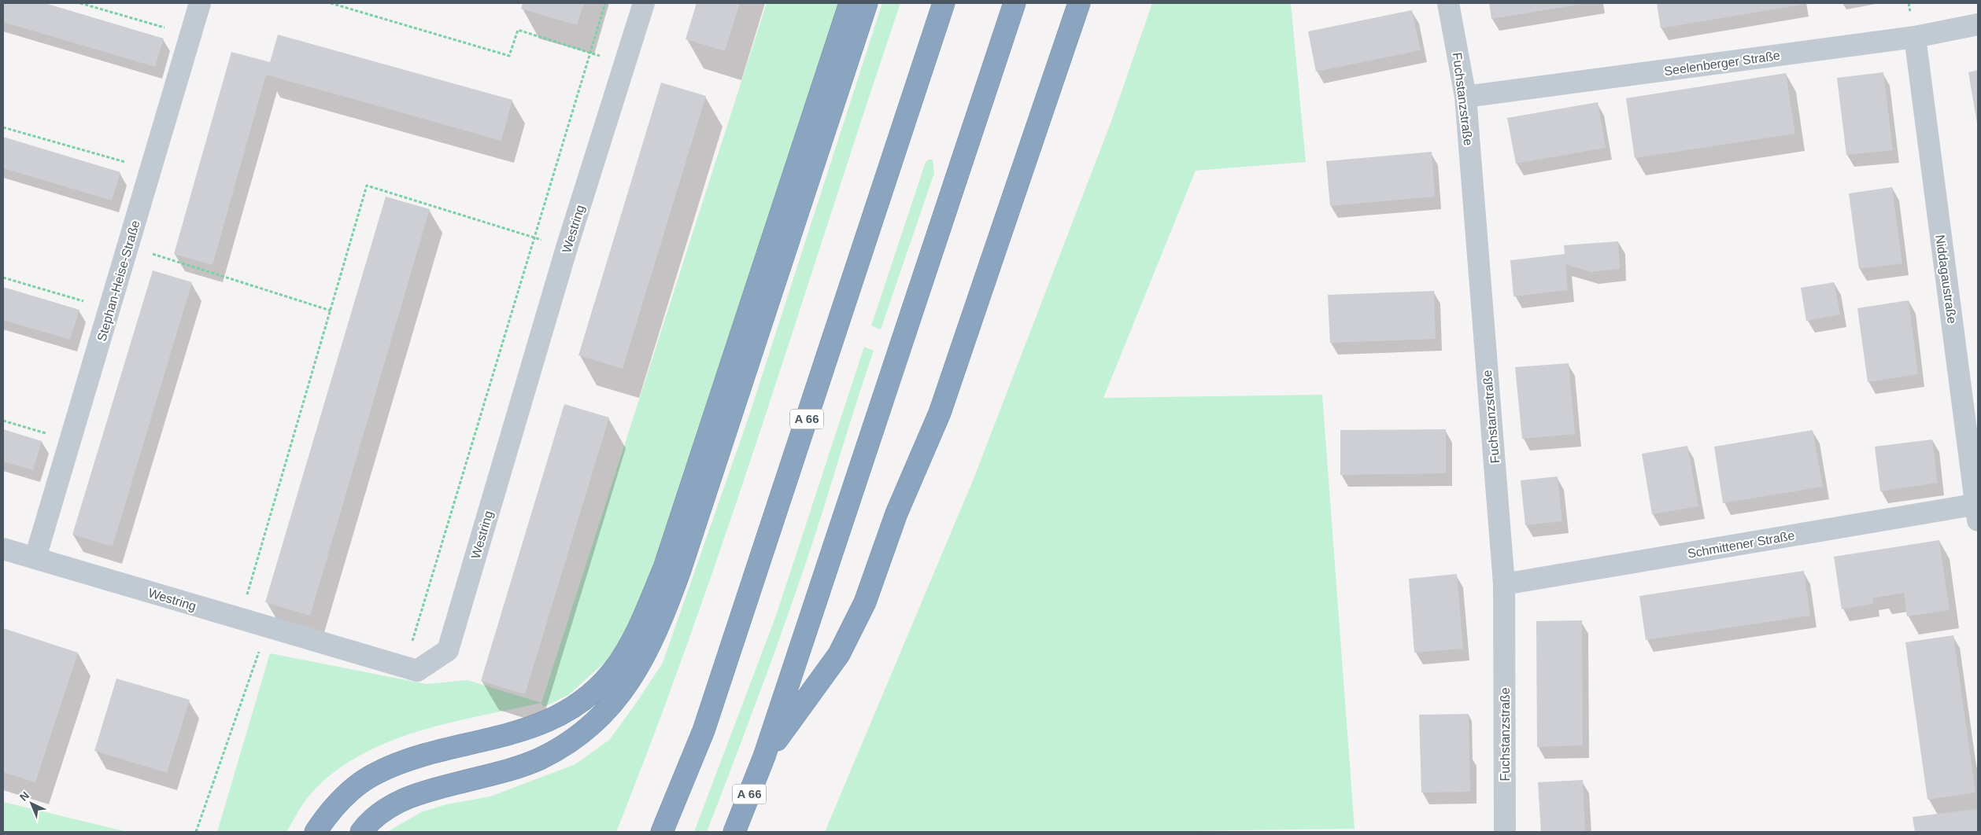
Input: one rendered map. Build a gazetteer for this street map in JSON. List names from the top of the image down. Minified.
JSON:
{"streets":{"highway":["A 66"],"street":["Seelenberger Straße","Fuchstanzstraße","Westring","Niddagaustraße","Stephan-Heise-Straße","Schmittener Straße"]},"crossings":[["Seelenberger Straße","Fuchstanzstraße"],["Seelenberger Straße","Niddagaustraße"],["Fuchstanzstraße","Schmittener Straße"],["Westring","Stephan-Heise-Straße"],["Niddagaustraße","Schmittener Straße"]],"north":"top left"}
